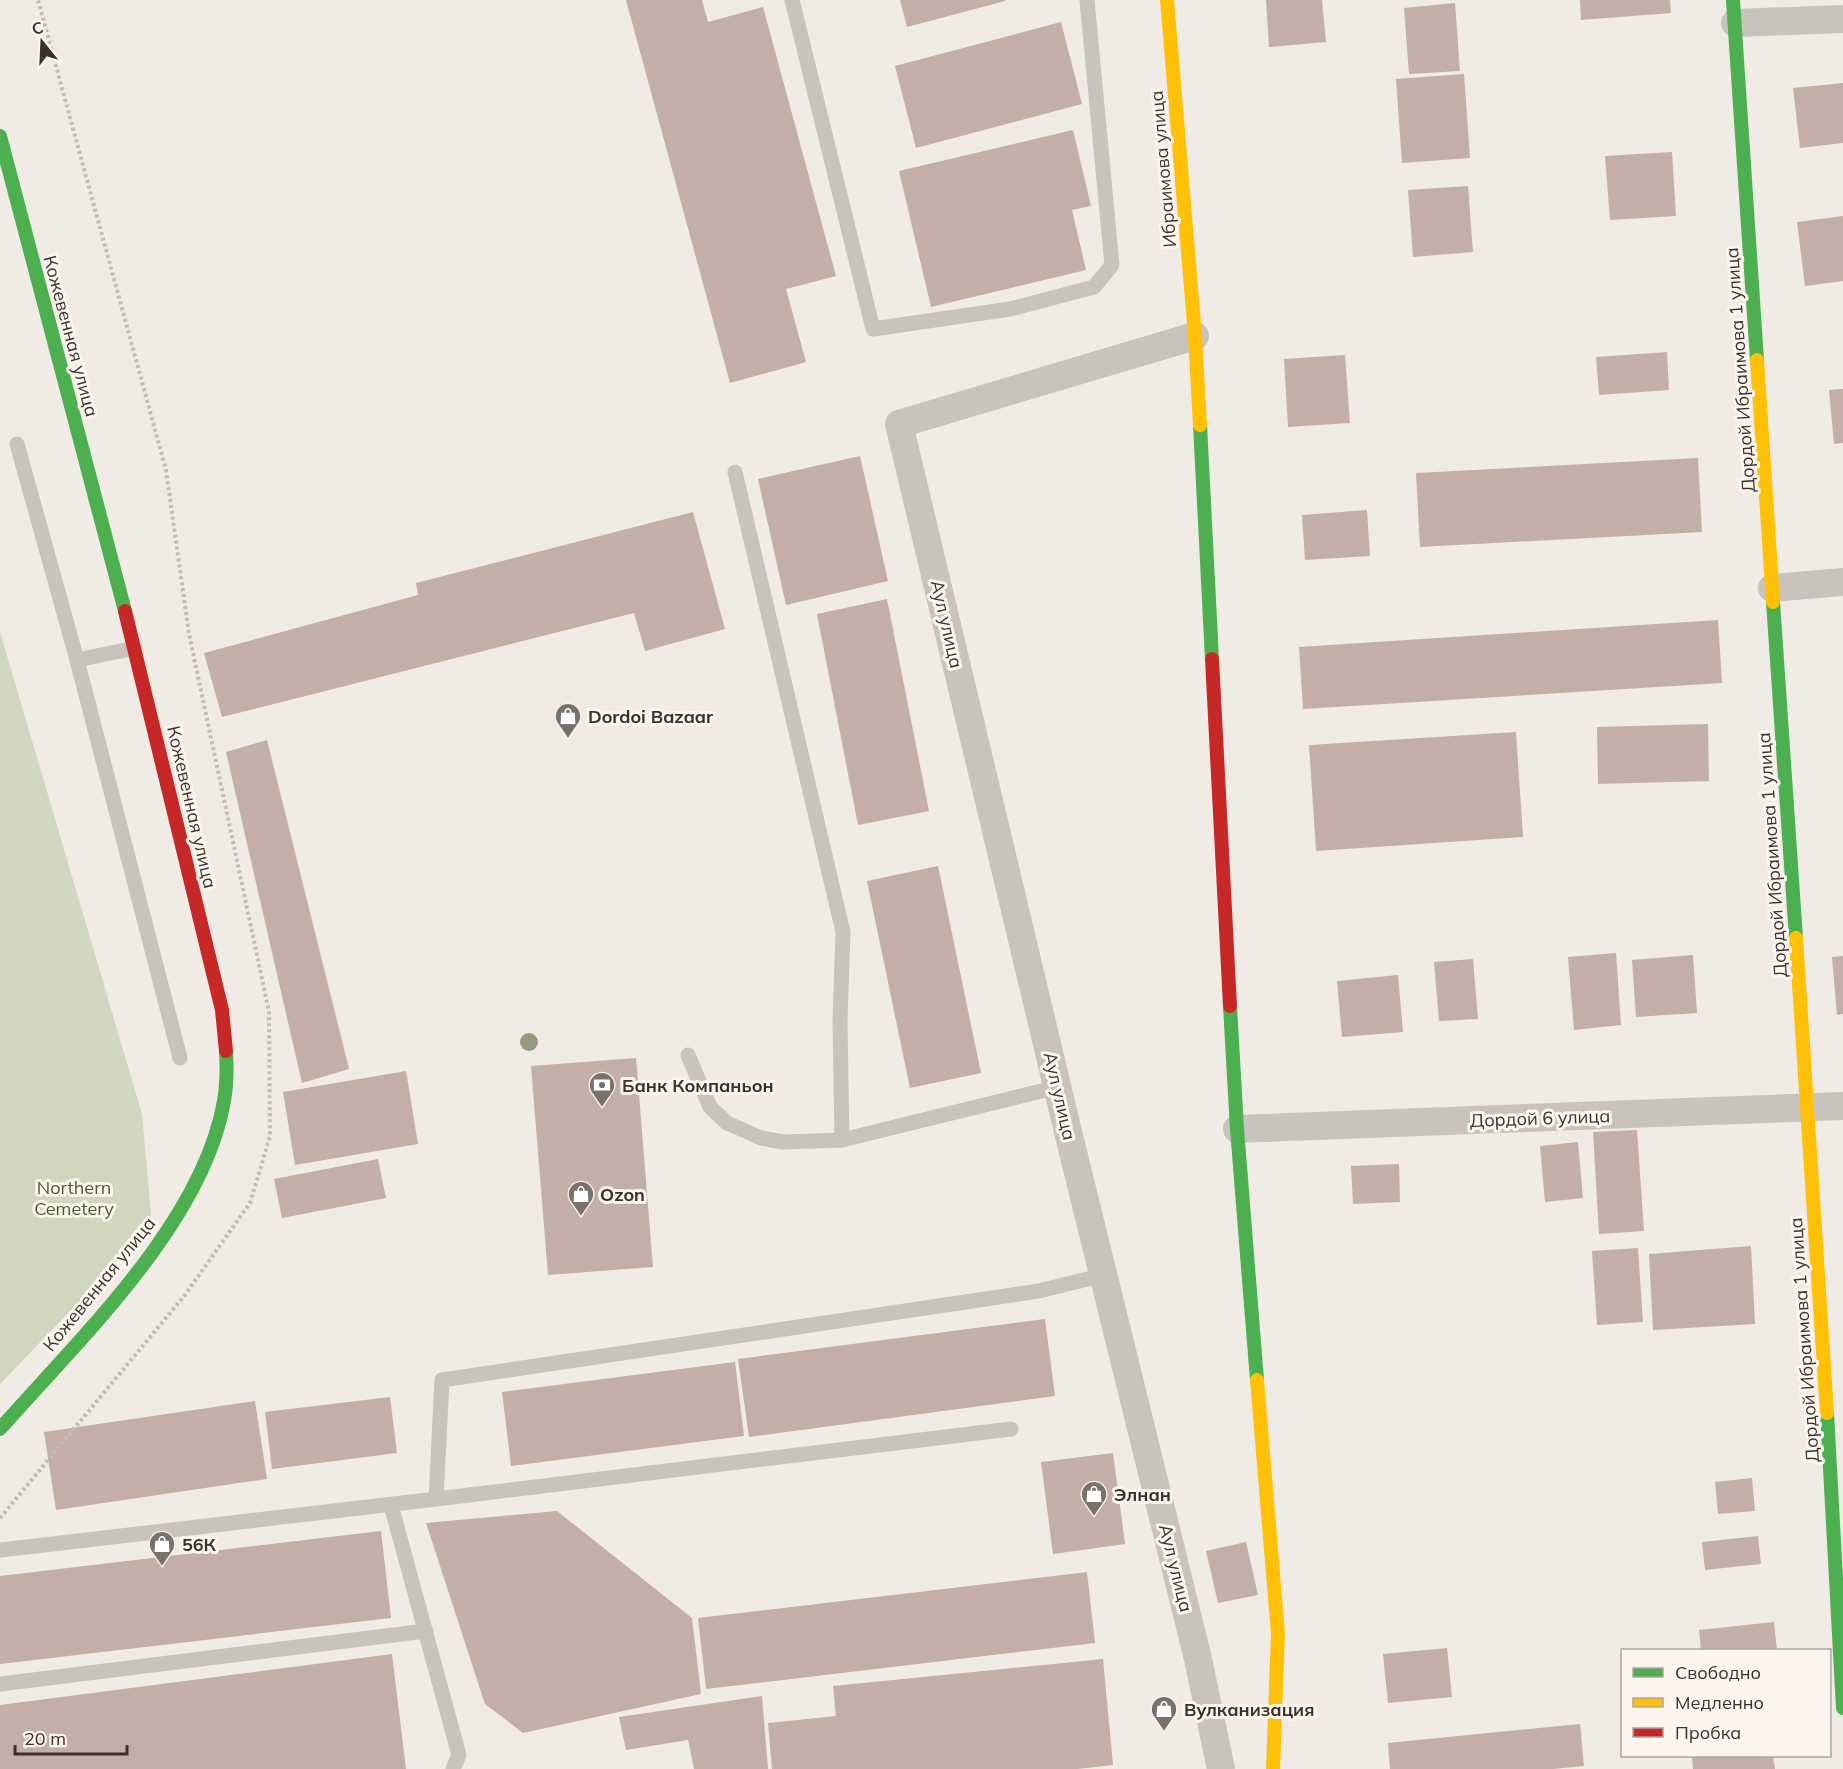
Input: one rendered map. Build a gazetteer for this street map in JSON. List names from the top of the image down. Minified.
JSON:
{"streets":{"street":["Ибраимова улица","Кожевенная улица","Дордой Ибраимова 1 улица","Аул улица","Дордой 6 улица"]},"crossings":[["Ибраимова улица","Аул улица"],["Ибраимова улица","Дордой 6 улица"],["Дордой Ибраимова 1 улица","Дордой 6 улица"]],"parks":["Northern Cemetery"],"places":{"shop":["Dordoi Bazaar","Ozon","Элнан","56К","Вулканизация"],"bank":["Банк Компаньон"]},"legend":["Свободно","Медленно","Пробка"],"scale_bar":"20 m","north":"top"}
